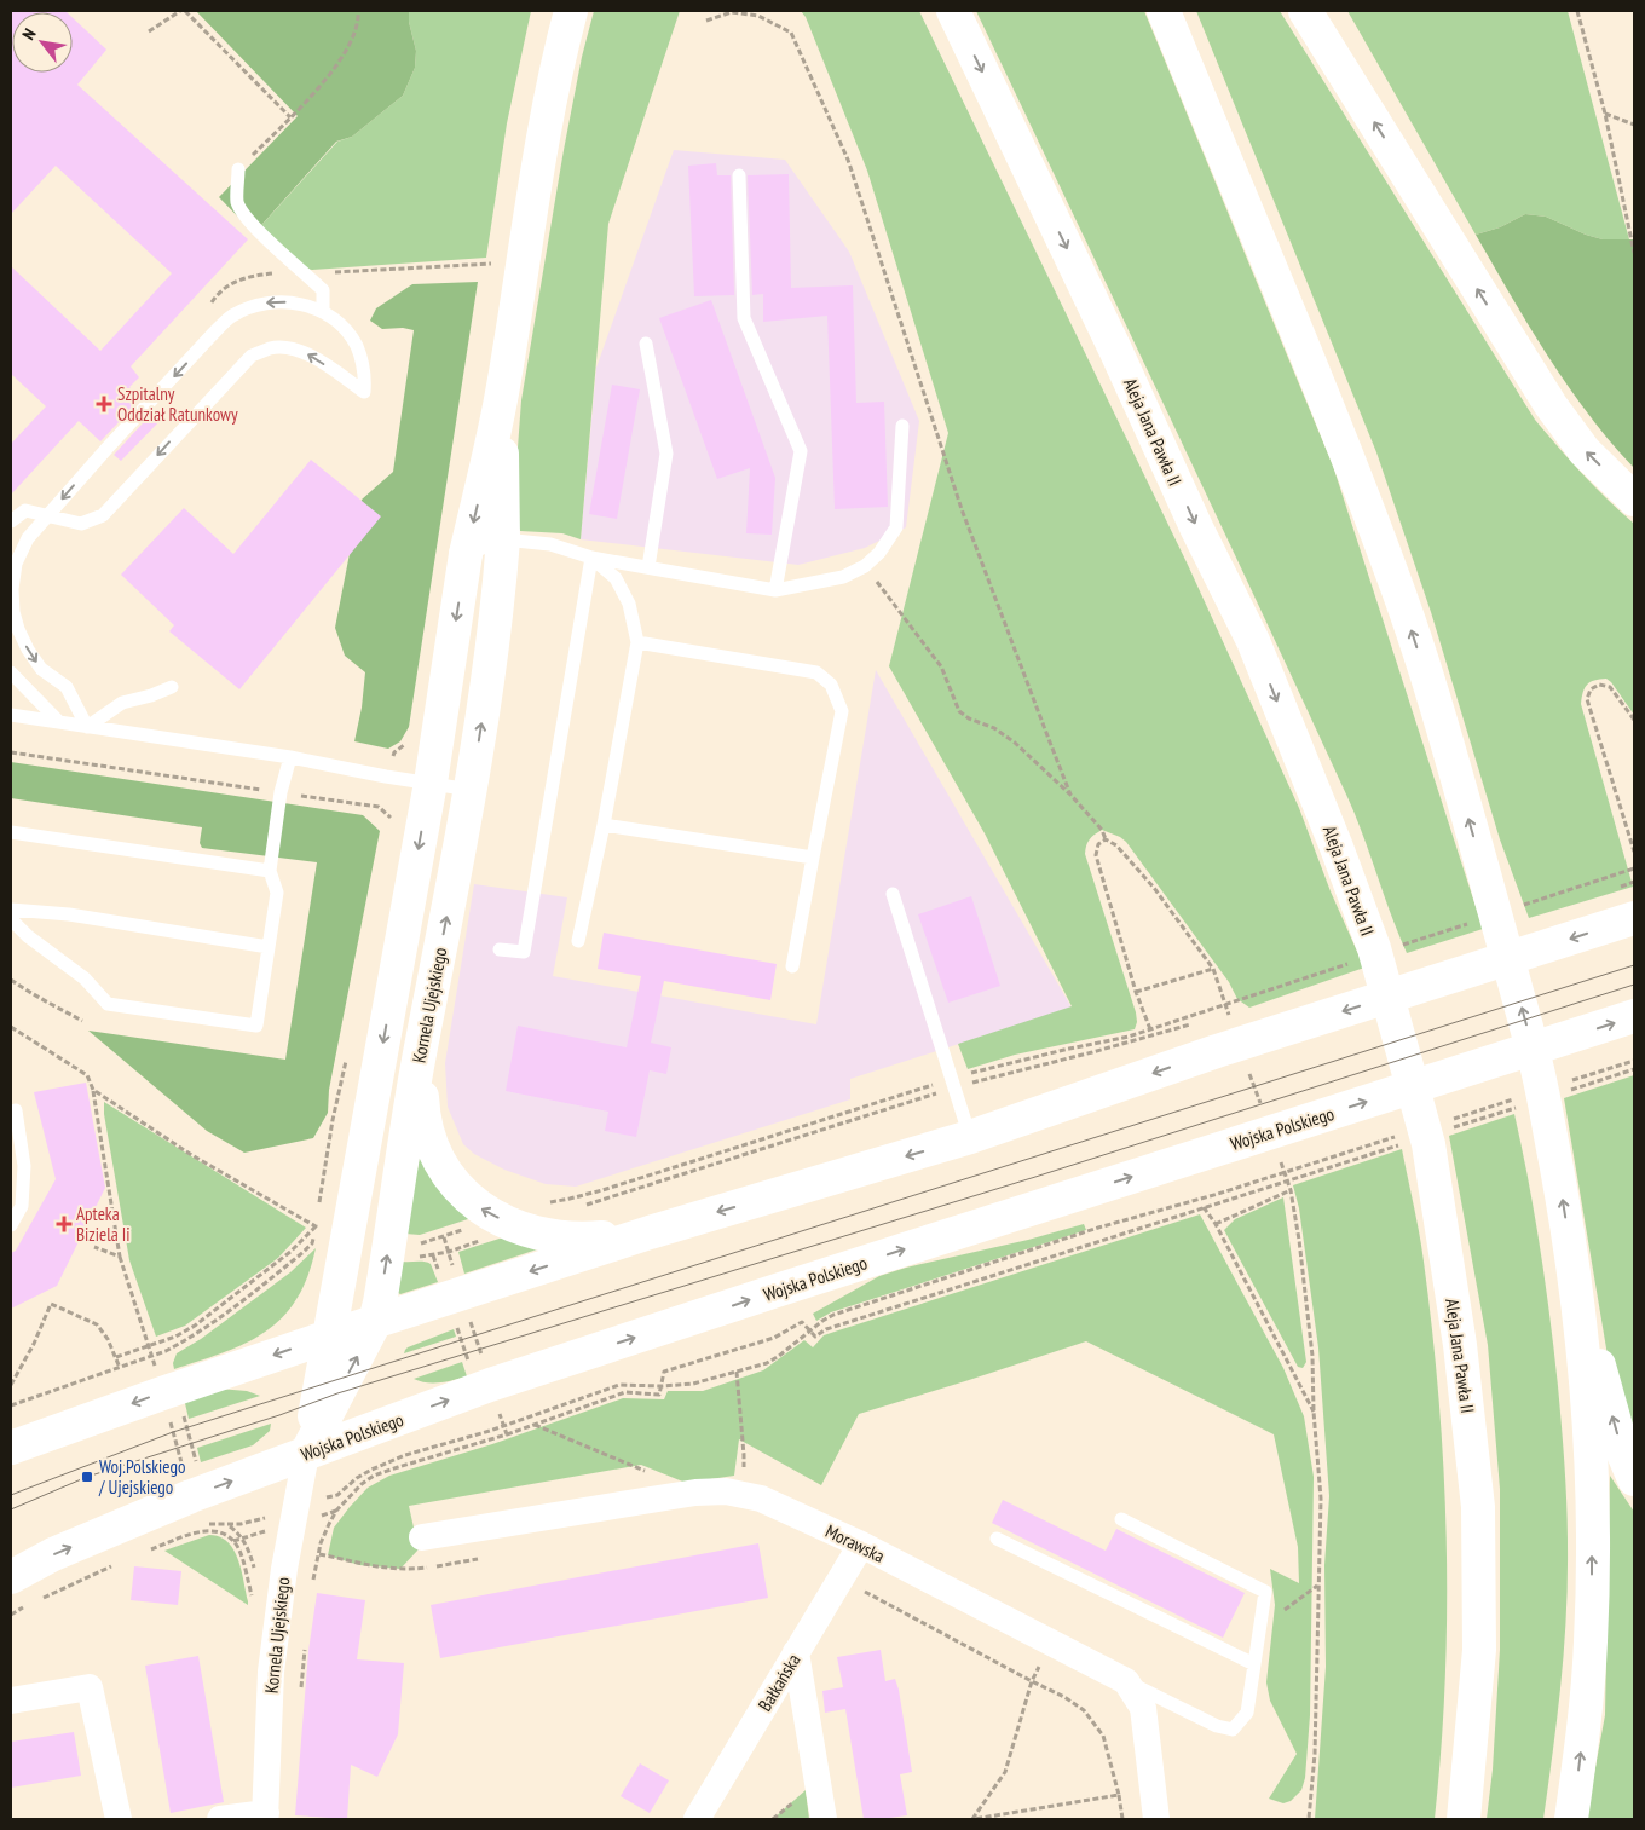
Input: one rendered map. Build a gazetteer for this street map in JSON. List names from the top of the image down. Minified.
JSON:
{"streets":{"street":["Aleja Jana Pawła II","Kornela Ujejskiego","Wojska Polskiego","Morawska","Bałkańska"]},"crossings":[["Kornela Ujejskiego","Wojska Polskiego"],["Morawska","Bałkańska"]],"places":{"health":["Szpitalny Oddział Ratunkowy","Apteka Biziela Ii"],"transit":["Woj.Polskiego / Ujejskiego"]},"north":"top left"}
